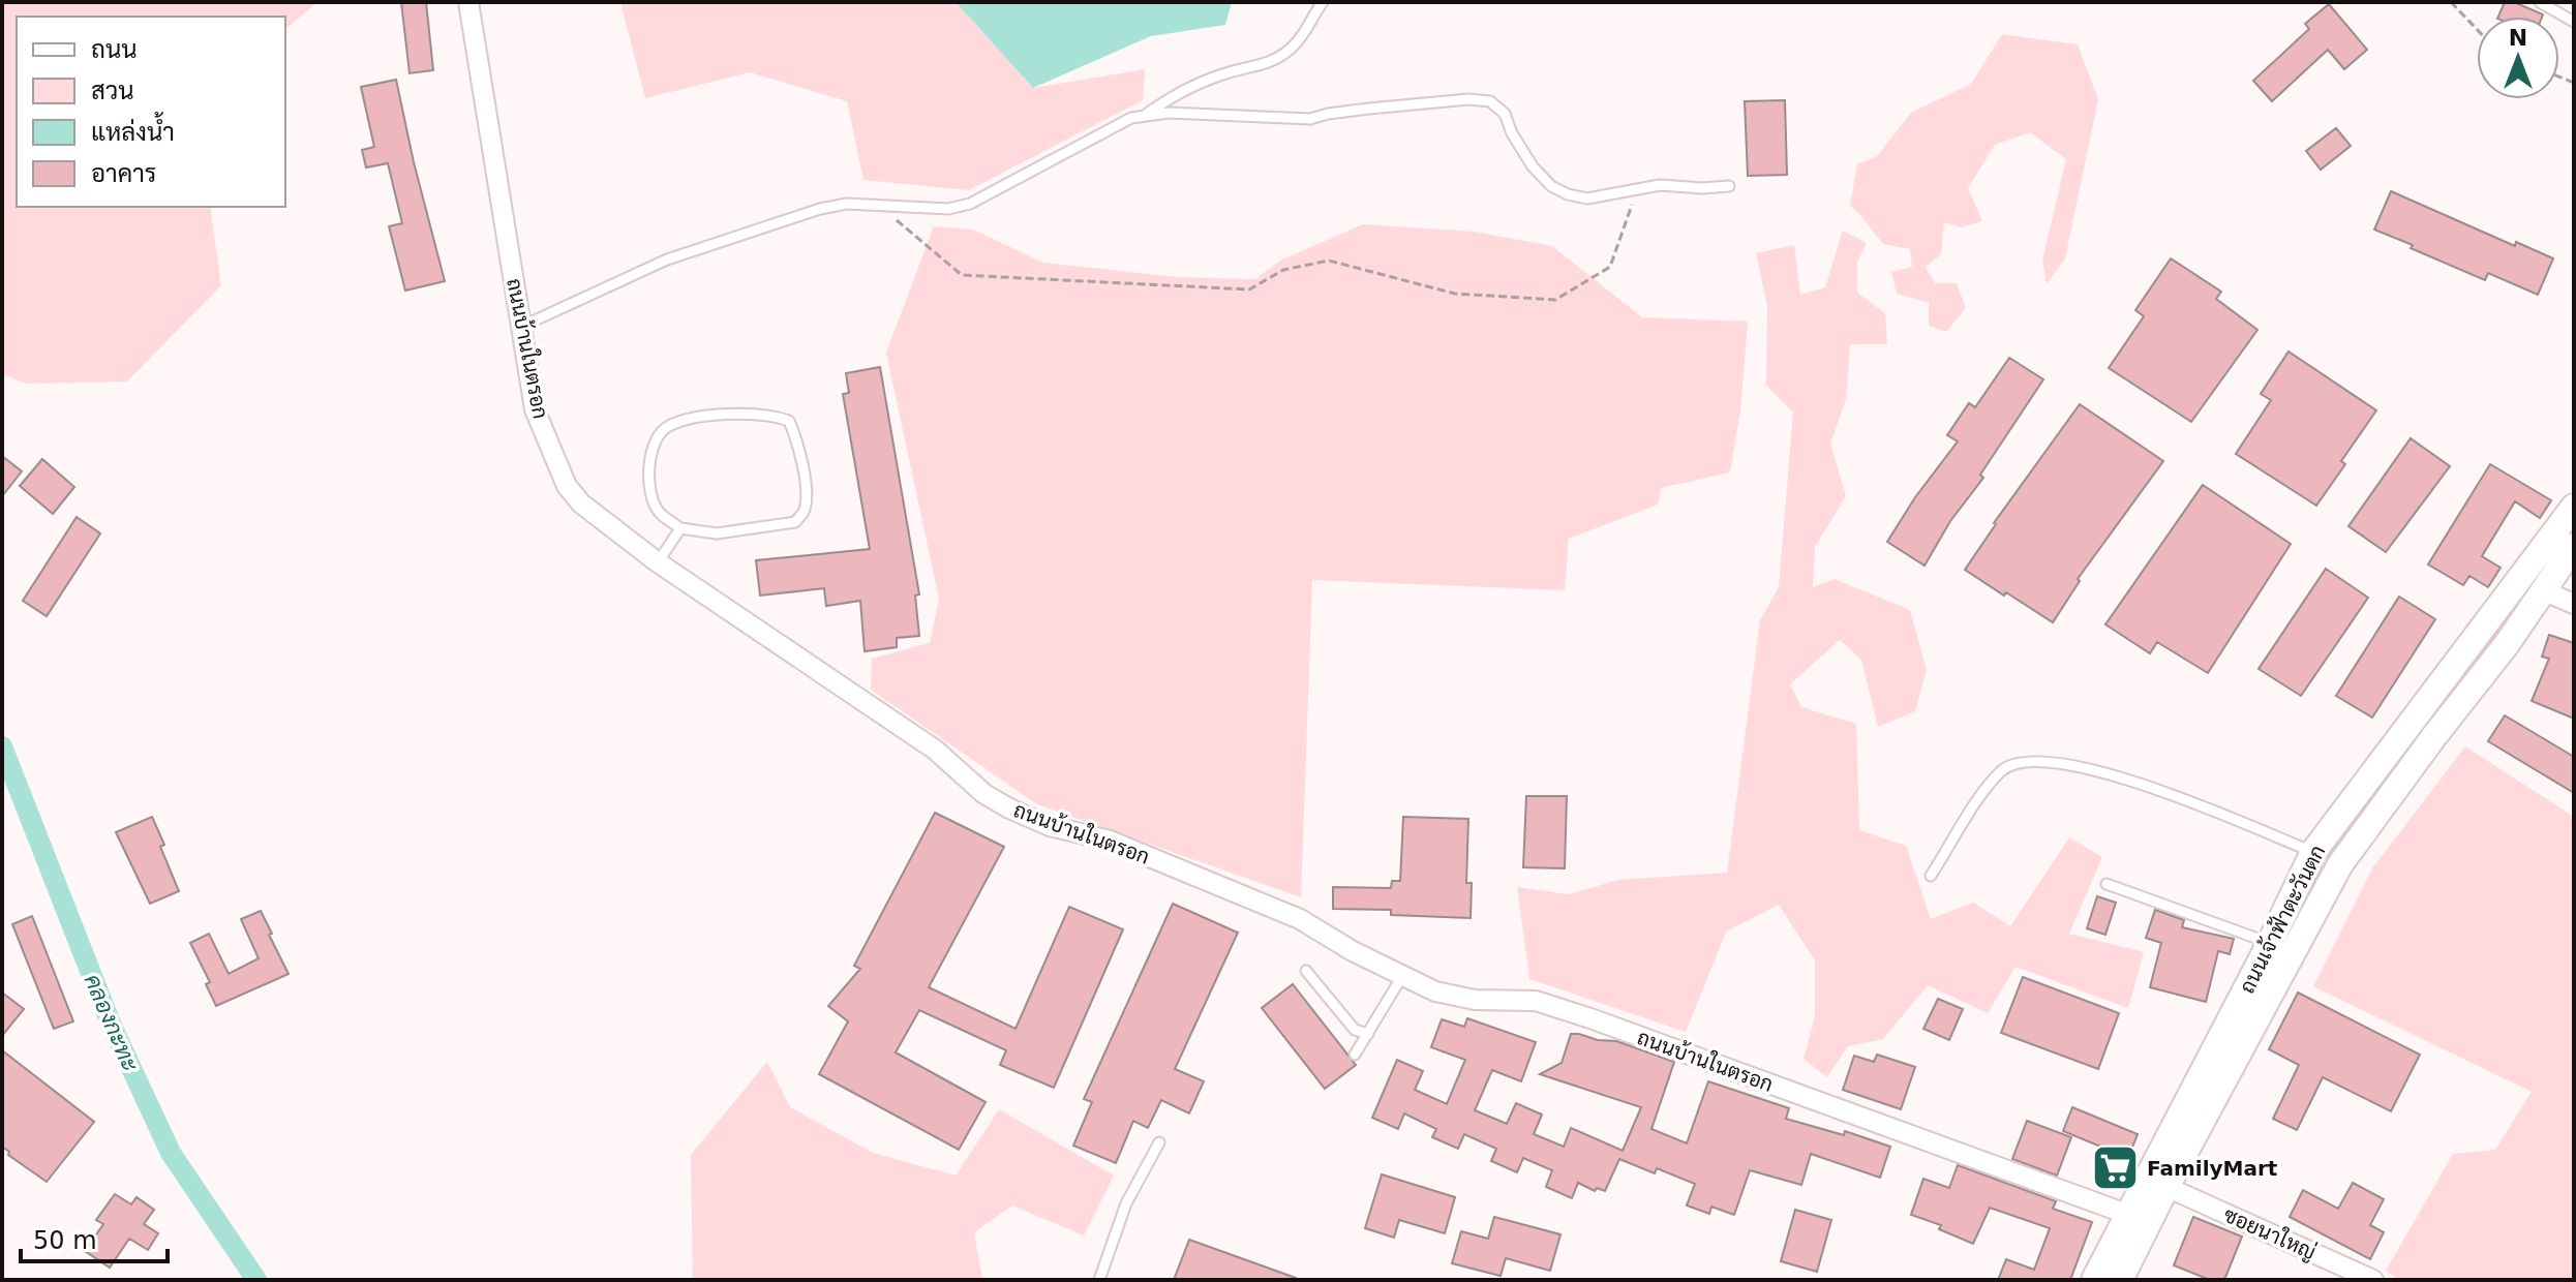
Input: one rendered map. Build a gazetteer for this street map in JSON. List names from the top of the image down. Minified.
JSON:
{"streets":{"main road":["ถนนเจ้าฟ้าตะวันตก"],"street":["ถนนบ้านในตรอก","ซอยนาใหญ่"]},"crossings":[["ถนนบ้านในตรอก","ถนนเจ้าฟ้าตะวันตก"],["ถนนเจ้าฟ้าตะวันตก","ซอยนาใหญ่"]],"water":["คลองกะทะ"],"places":{"supermarket":["FamilyMart"]},"legend":["ถนน","สวน","แหล่งน้ำ","อาคาร"],"scale_bar":"50 m","north":"top"}
